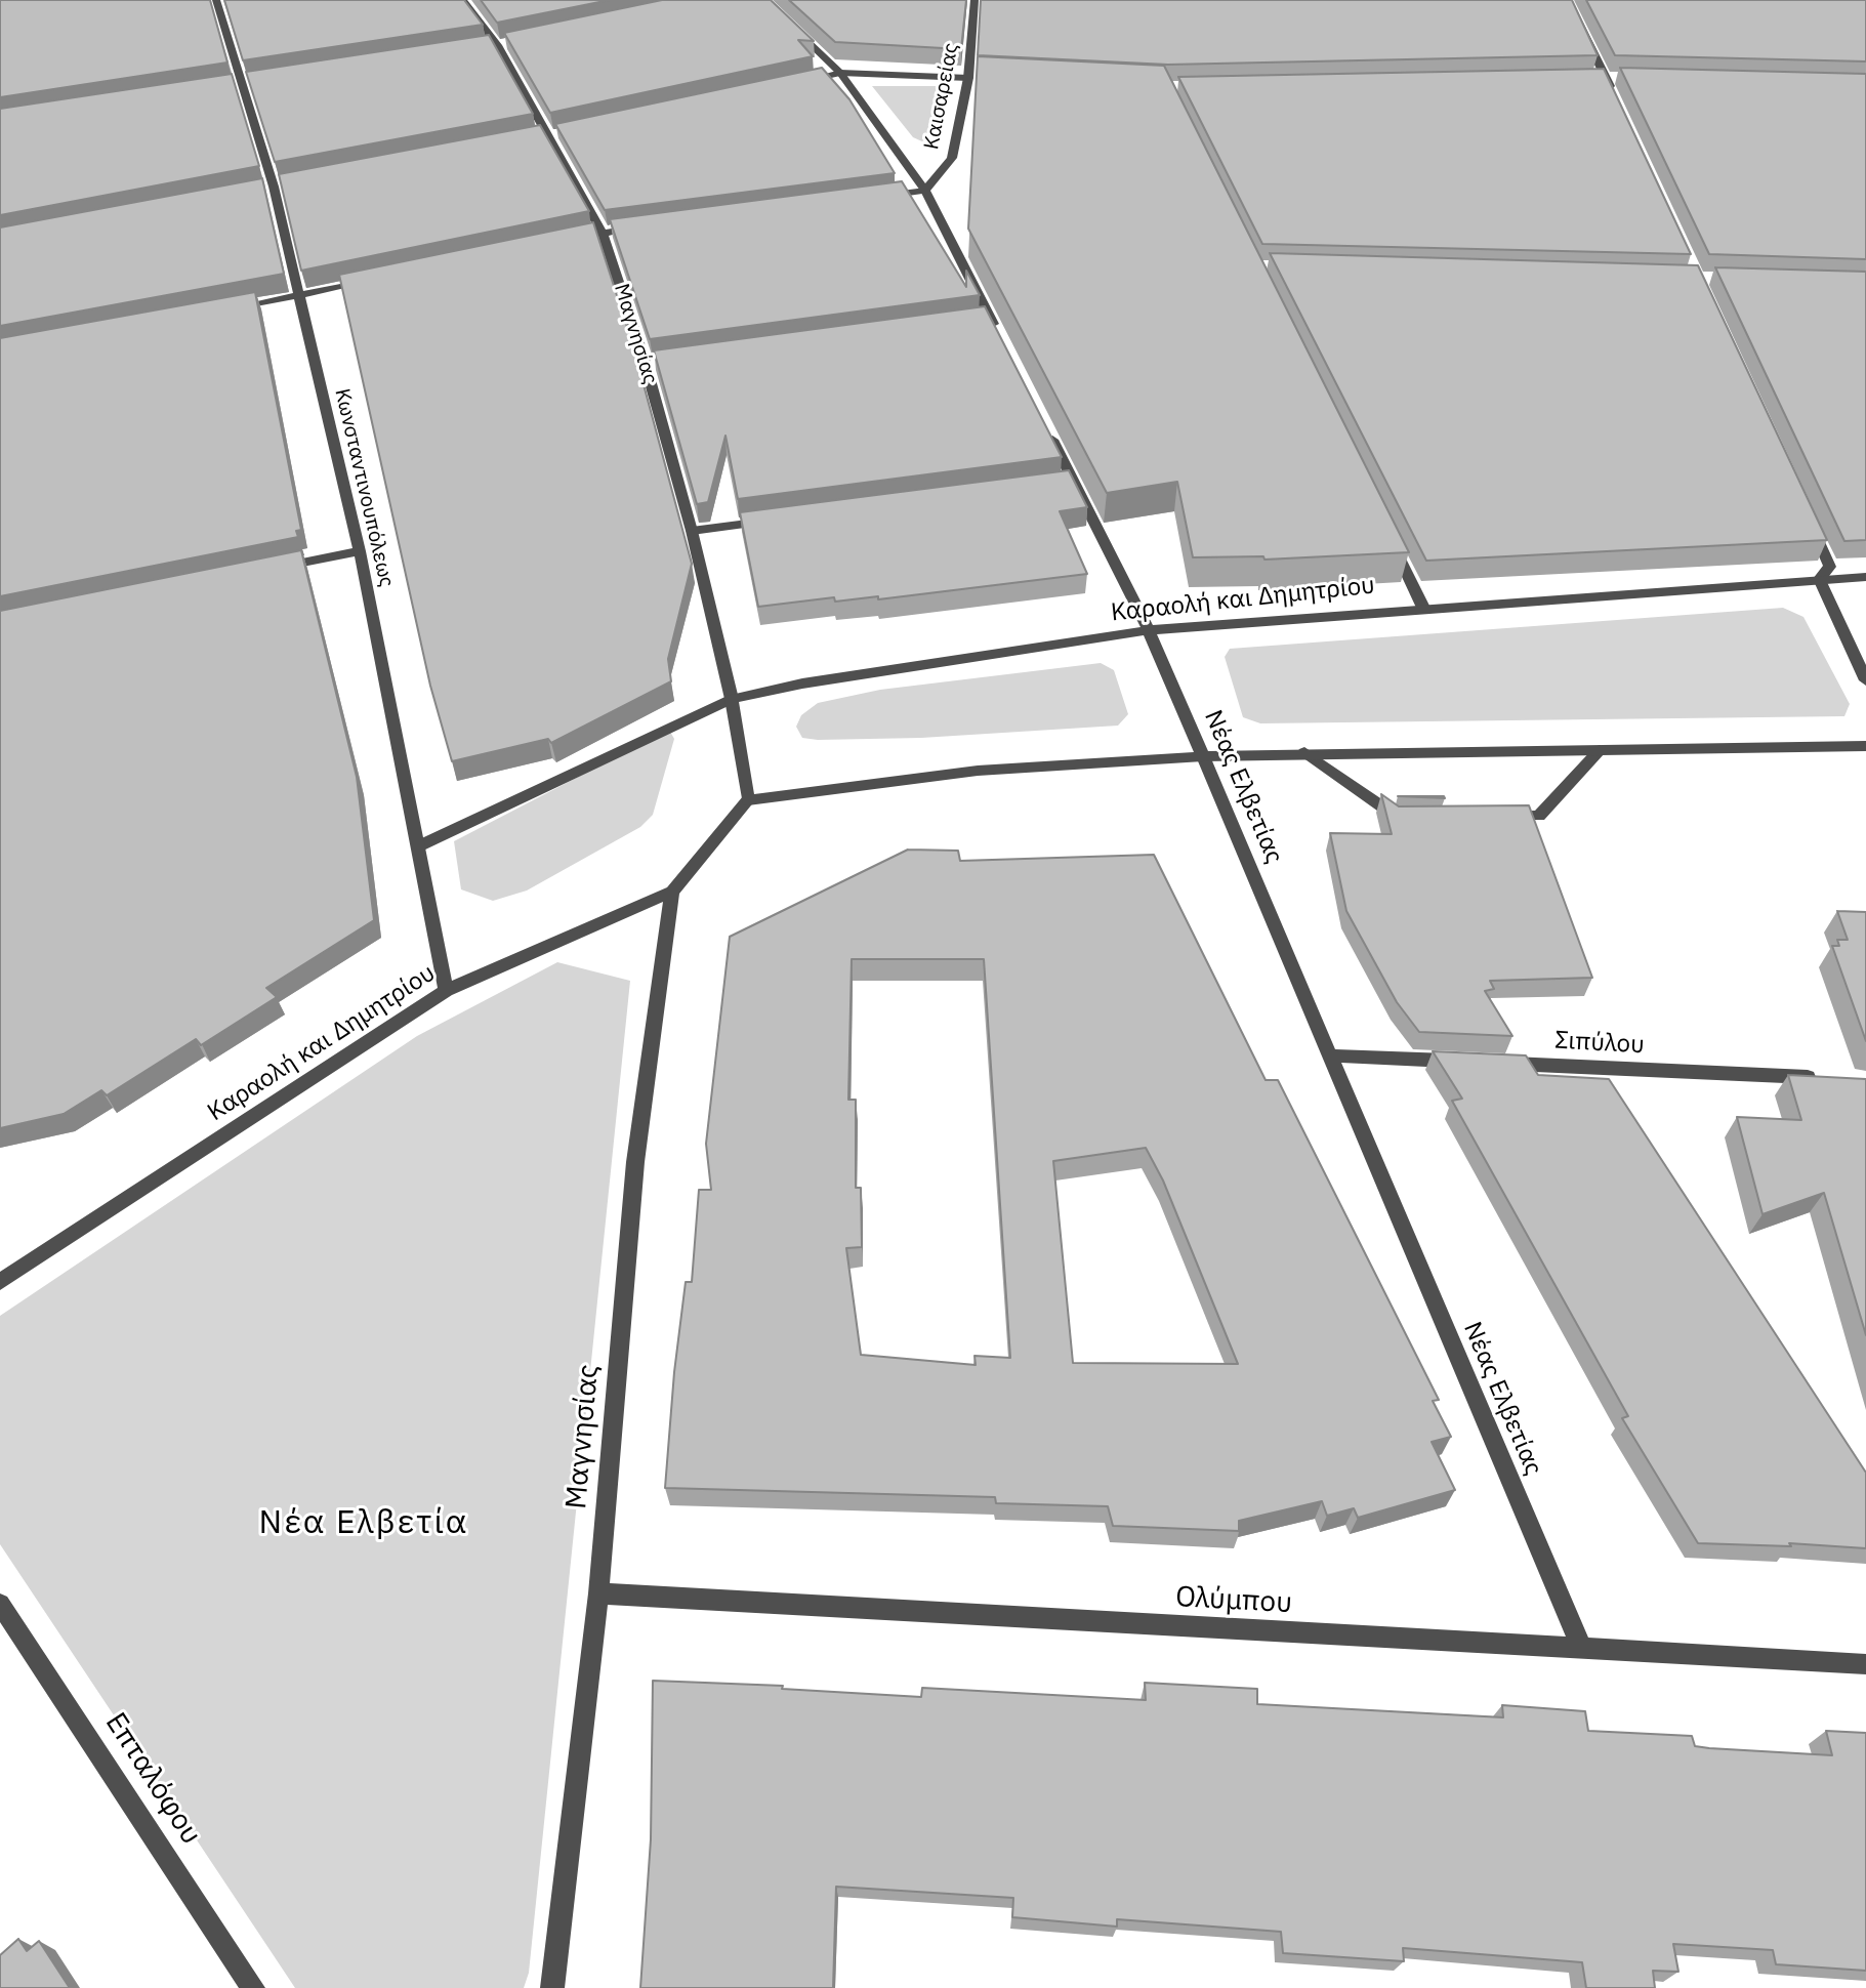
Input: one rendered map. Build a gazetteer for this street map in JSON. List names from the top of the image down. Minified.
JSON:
{"streets":{"street":["Καισαρείας","Μαγνησίας","Κωνσταντινουπόλεως","Καραολή και Δημητρίου","Νέας Ελβετίας","Σιπύλου","Ολύμπου","Επταλόφου"]},"crossings":[["Μαγνησίας","Καραολή και Δημητρίου"],["Μαγνησίας","Ολύμπου"],["Κωνσταντινουπόλεως","Καραολή και Δημητρίου"],["Καραολή και Δημητρίου","Νέας Ελβετίας"],["Νέας Ελβετίας","Ολύμπου"]],"districts":["Νέα Ελβετία"]}
